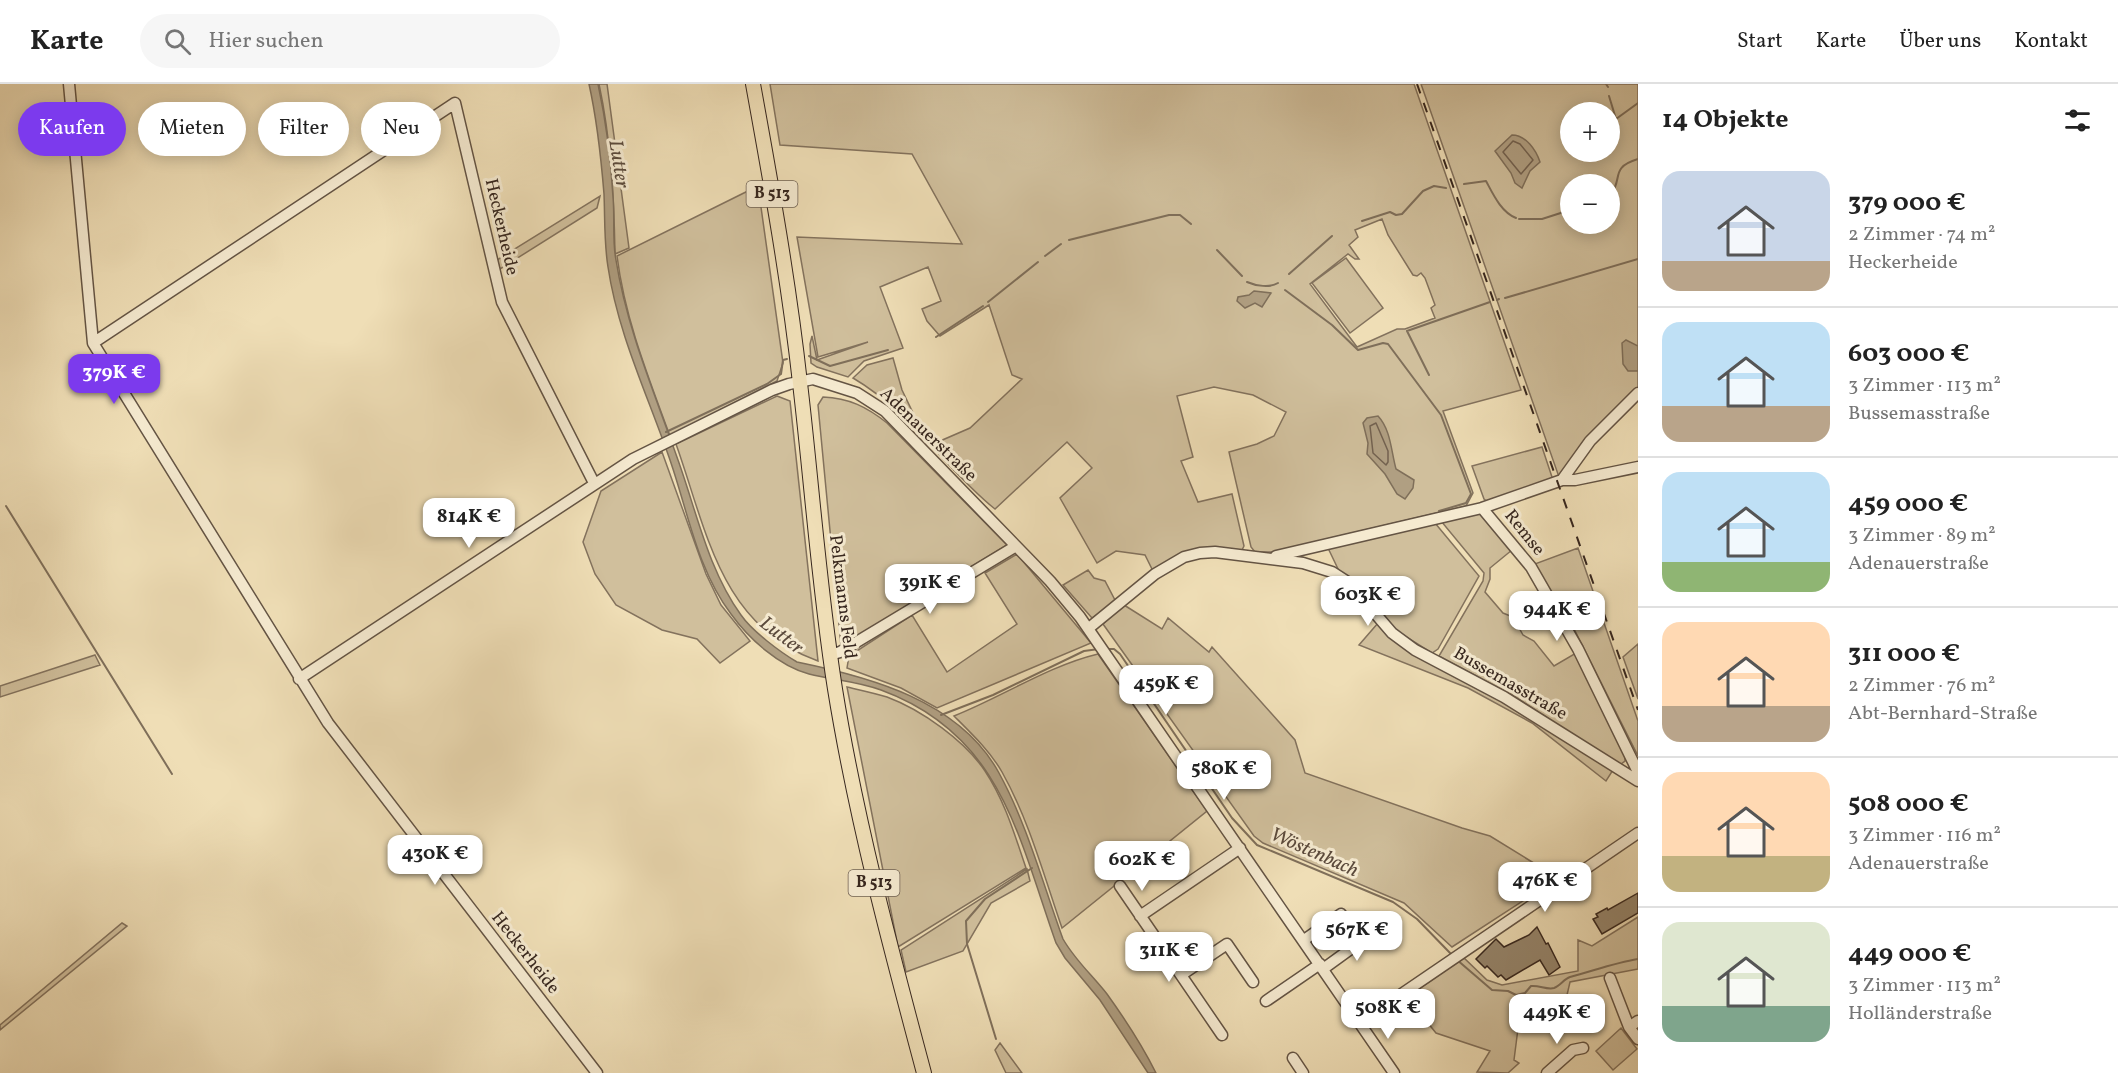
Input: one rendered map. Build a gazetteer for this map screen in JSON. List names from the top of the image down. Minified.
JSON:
{"streets":{"main road":["B 513","Pelkmanns Feld"],"street":["Heckerheide","Adenauerstraße","Remse","Bussemasstraße"]},"crossings":[["Adenauerstraße","Pelkmanns Feld"],["Adenauerstraße","Bussemasstraße"],["Remse","Bussemasstraße"]],"water":["Lutter","Wöstenbach"],"page":{"header":"Karte","search":"Hier suchen","nav":["Start","Karte","Über uns","Kontakt"],"heading":"14 Objekte","map_buttons":["+","−"],"chip":["Kaufen","Mieten","Filter","Neu"],"list":[{"name":"379 000 €","note":"2 Zimmer · 74 m² · Heckerheide"},{"name":"603 000 €","note":"3 Zimmer · 113 m² · Bussemasstraße"},{"name":"459 000 €","note":"3 Zimmer · 89 m² · Adenauerstraße"},{"name":"311 000 €","note":"2 Zimmer · 76 m² · Abt-Bernhard-Straße"},{"name":"508 000 €","note":"3 Zimmer · 116 m² · Adenauerstraße"},{"name":"449 000 €","note":"3 Zimmer · 113 m² · Holländerstraße"}],"price":["379K €","814K €","391K €","603K €","944K €","459K €","580K €","430K €","602K €","476K €","567K €","311K €","508K €","449K €"]}}
